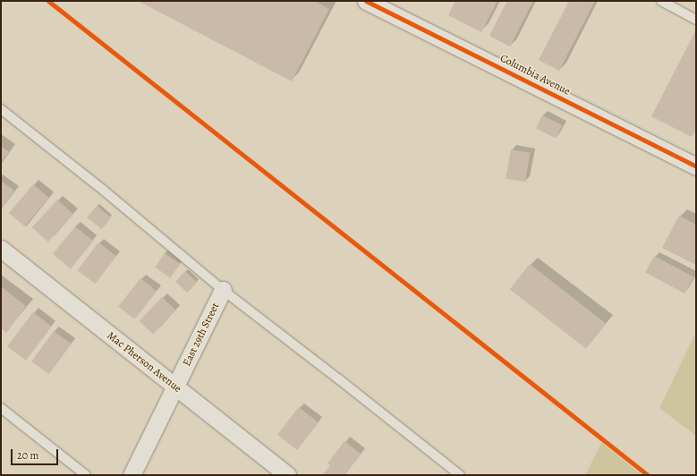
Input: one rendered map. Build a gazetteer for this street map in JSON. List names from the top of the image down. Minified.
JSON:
{"streets":{"street":["Columbia Avenue","East 29th Street","Mac Pherson Avenue"]},"crossings":[["East 29th Street","Mac Pherson Avenue"]],"scale_bar":"20 m"}
